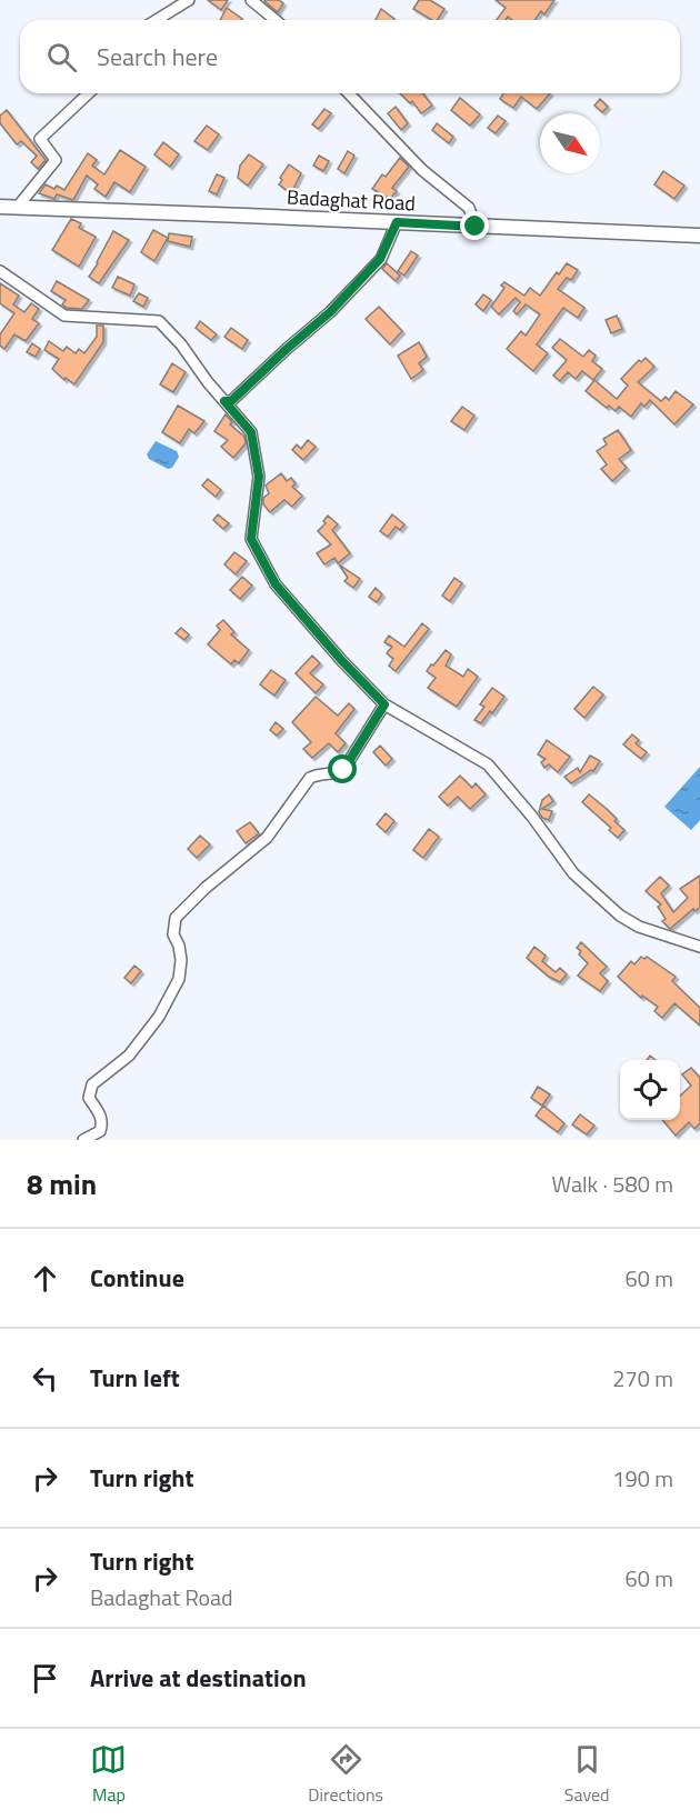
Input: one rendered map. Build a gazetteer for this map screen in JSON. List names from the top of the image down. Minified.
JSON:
{"streets":{"main road":["Badaghat Road"]},"north":"bottom right","page":{"search":"Search here","heading":["8 min","Walk · 580 m"],"list":[["Continue","60 m"],["Turn left","270 m"],["Turn right","190 m"],["Turn right","Badaghat Road","60 m"],"Arrive at destination"],"nav":["Map","Directions","Saved"]}}
